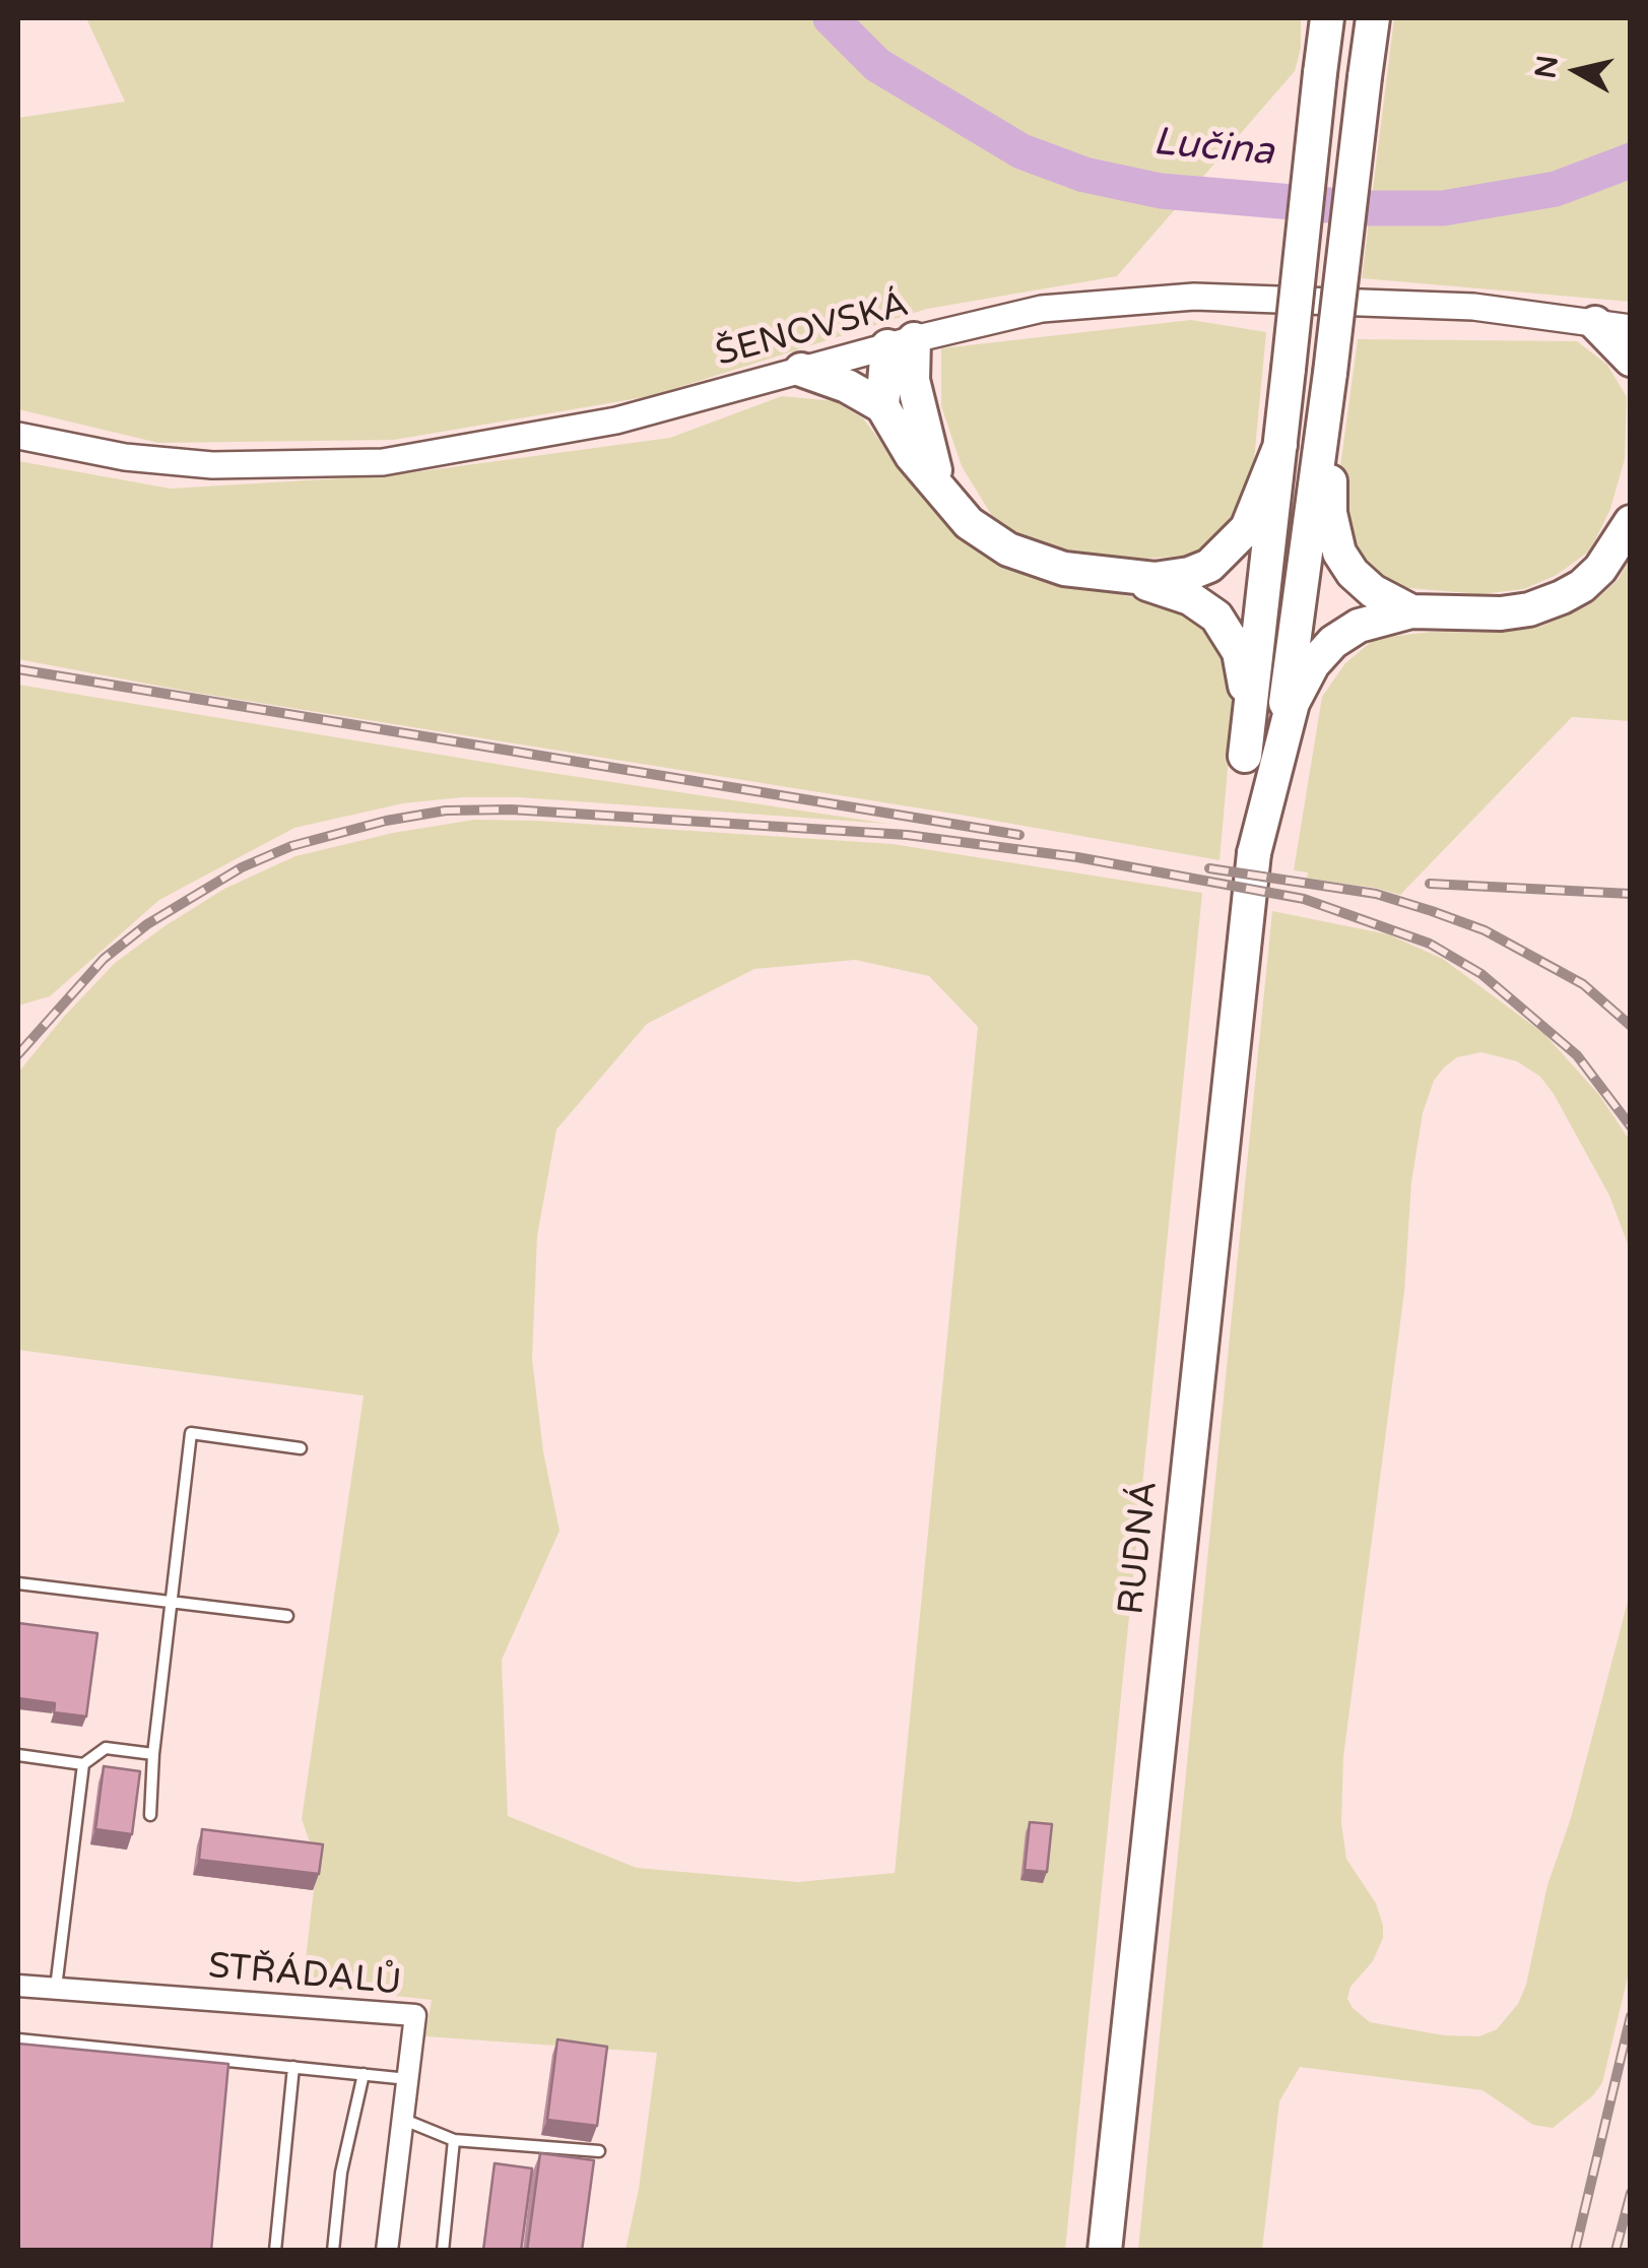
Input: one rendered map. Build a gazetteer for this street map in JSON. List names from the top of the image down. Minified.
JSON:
{"streets":{"main road":["RUDNÁ"],"street":["ŠENOVSKÁ","STŘÁDALŮ"]},"water":["Lučina"],"north":"left"}
